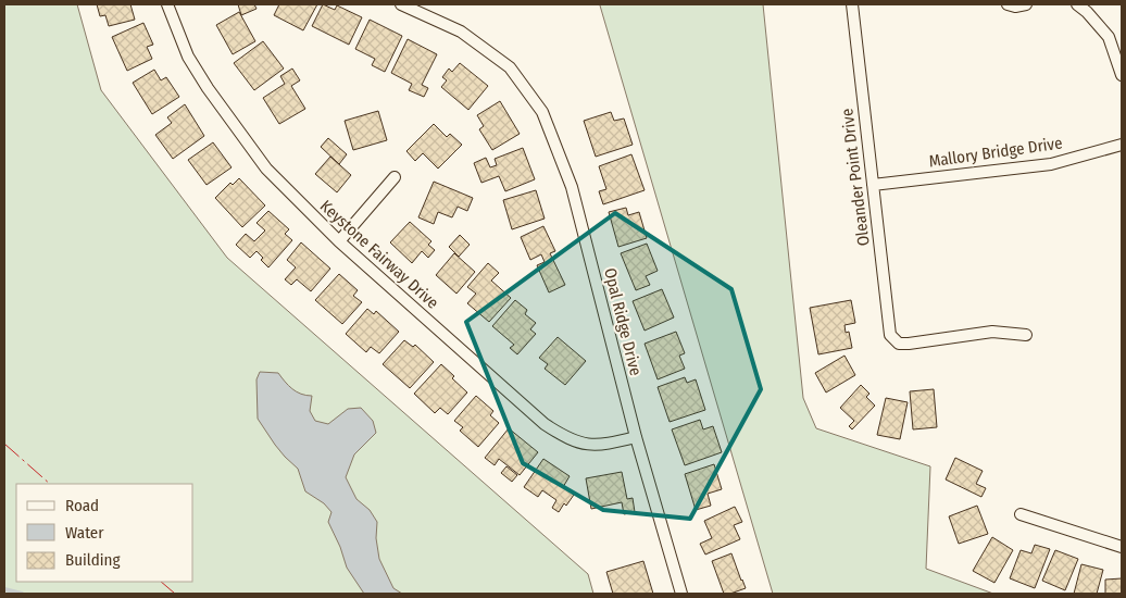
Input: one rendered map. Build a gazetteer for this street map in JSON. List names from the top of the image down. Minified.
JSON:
{"streets":{"street":["Mallory Bridge Drive","Oleander Point Drive","Keystone Fairway Drive","Opal Ridge Drive"]},"crossings":[["Mallory Bridge Drive","Oleander Point Drive"],["Keystone Fairway Drive","Opal Ridge Drive"]],"legend":["Road","Water","Building"]}
